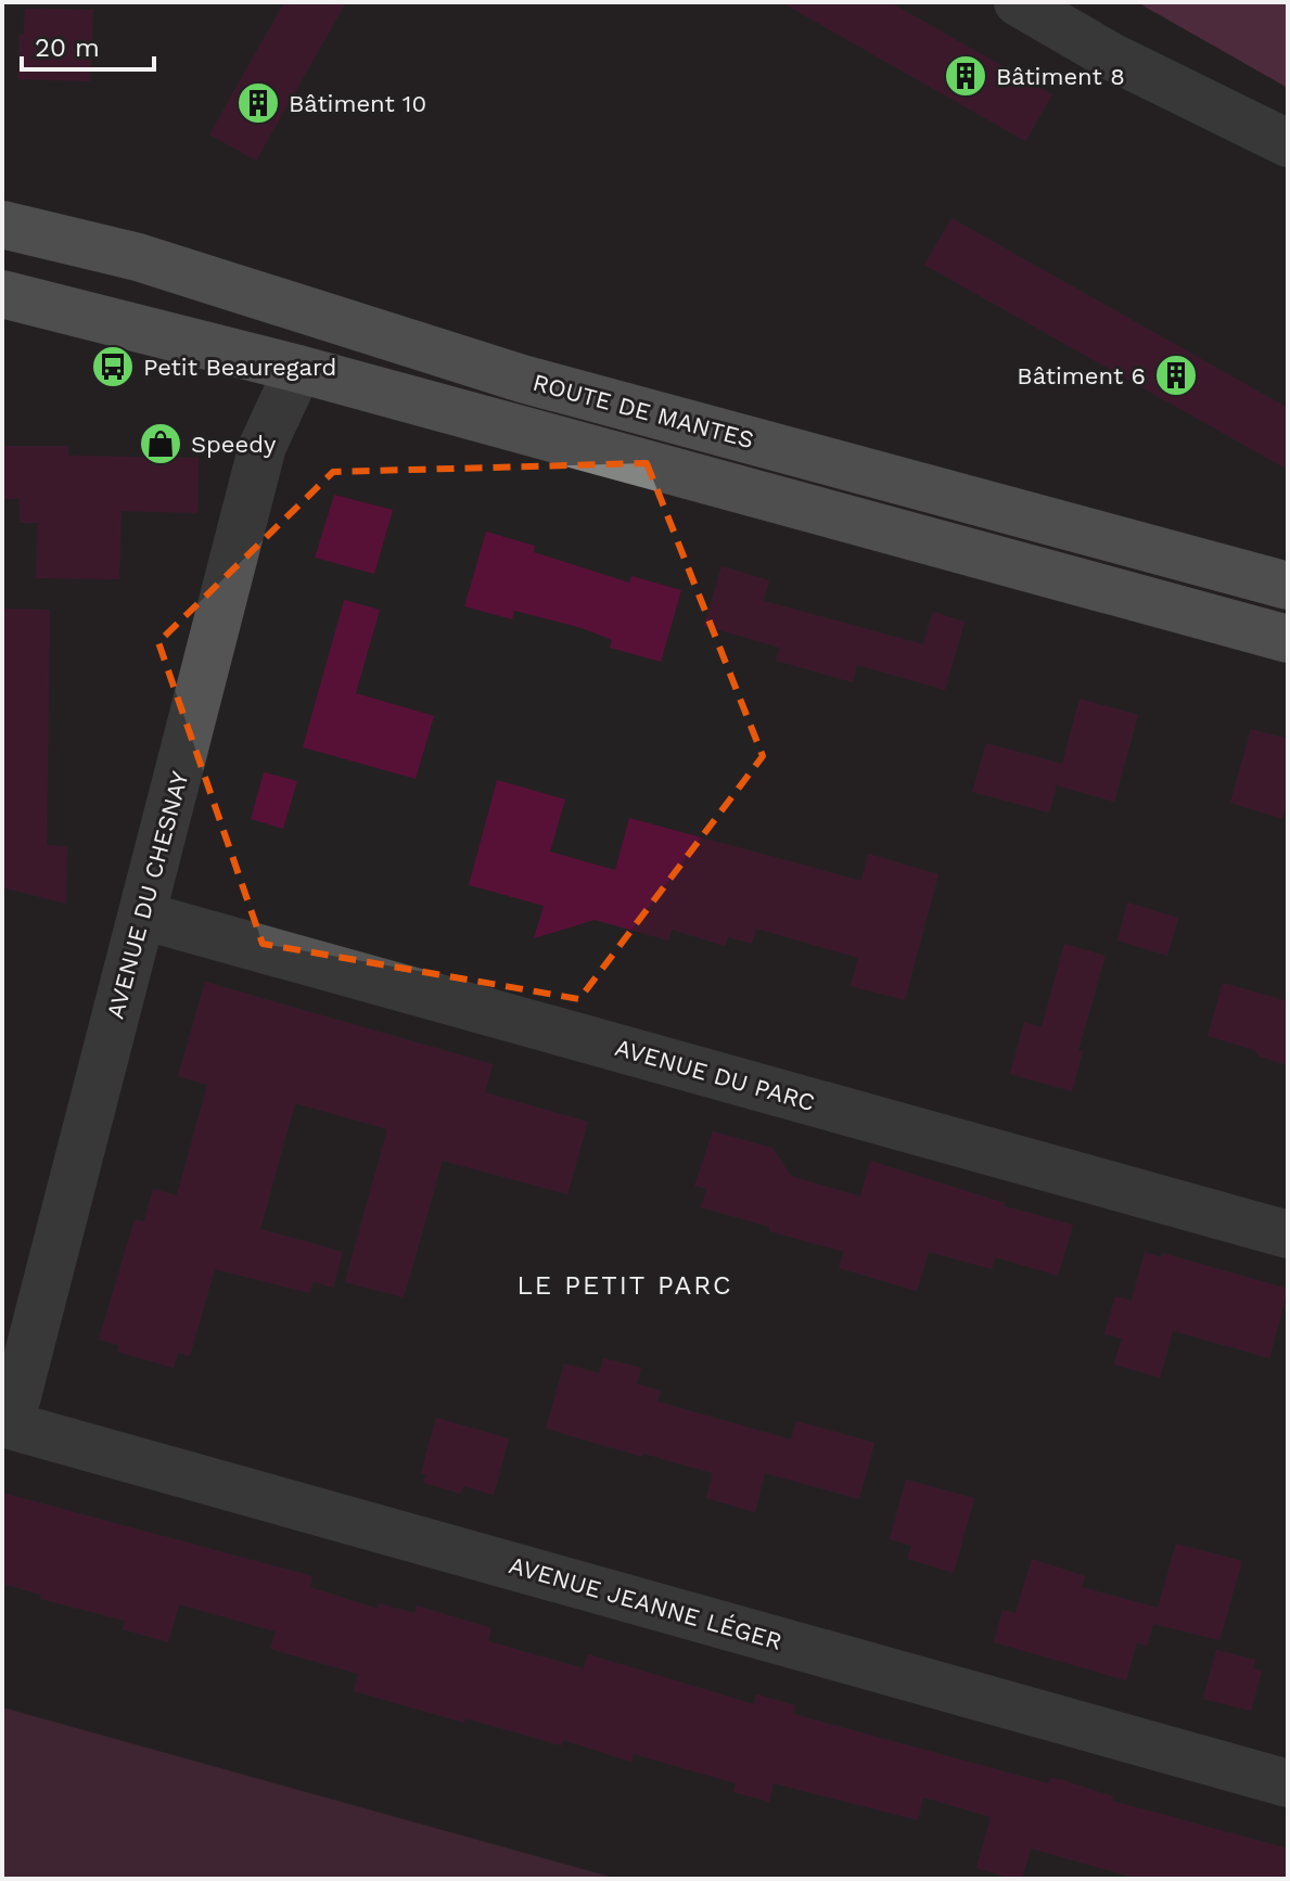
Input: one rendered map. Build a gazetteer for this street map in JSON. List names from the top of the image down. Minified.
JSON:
{"streets":{"main road":["ROUTE DE MANTES"],"street":["AVENUE DU CHESNAY","AVENUE DU PARC","AVENUE JEANNE LÉGER"]},"crossings":[["ROUTE DE MANTES","AVENUE DU CHESNAY"],["AVENUE DU CHESNAY","AVENUE DU PARC"],["AVENUE DU CHESNAY","AVENUE JEANNE LÉGER"]],"districts":["LE PETIT PARC"],"places":{"building":["Bâtiment 8","Bâtiment 10","Bâtiment 6"],"bus stop":["Petit Beauregard"],"shop":["Speedy"]},"scale_bar":"20 m"}
